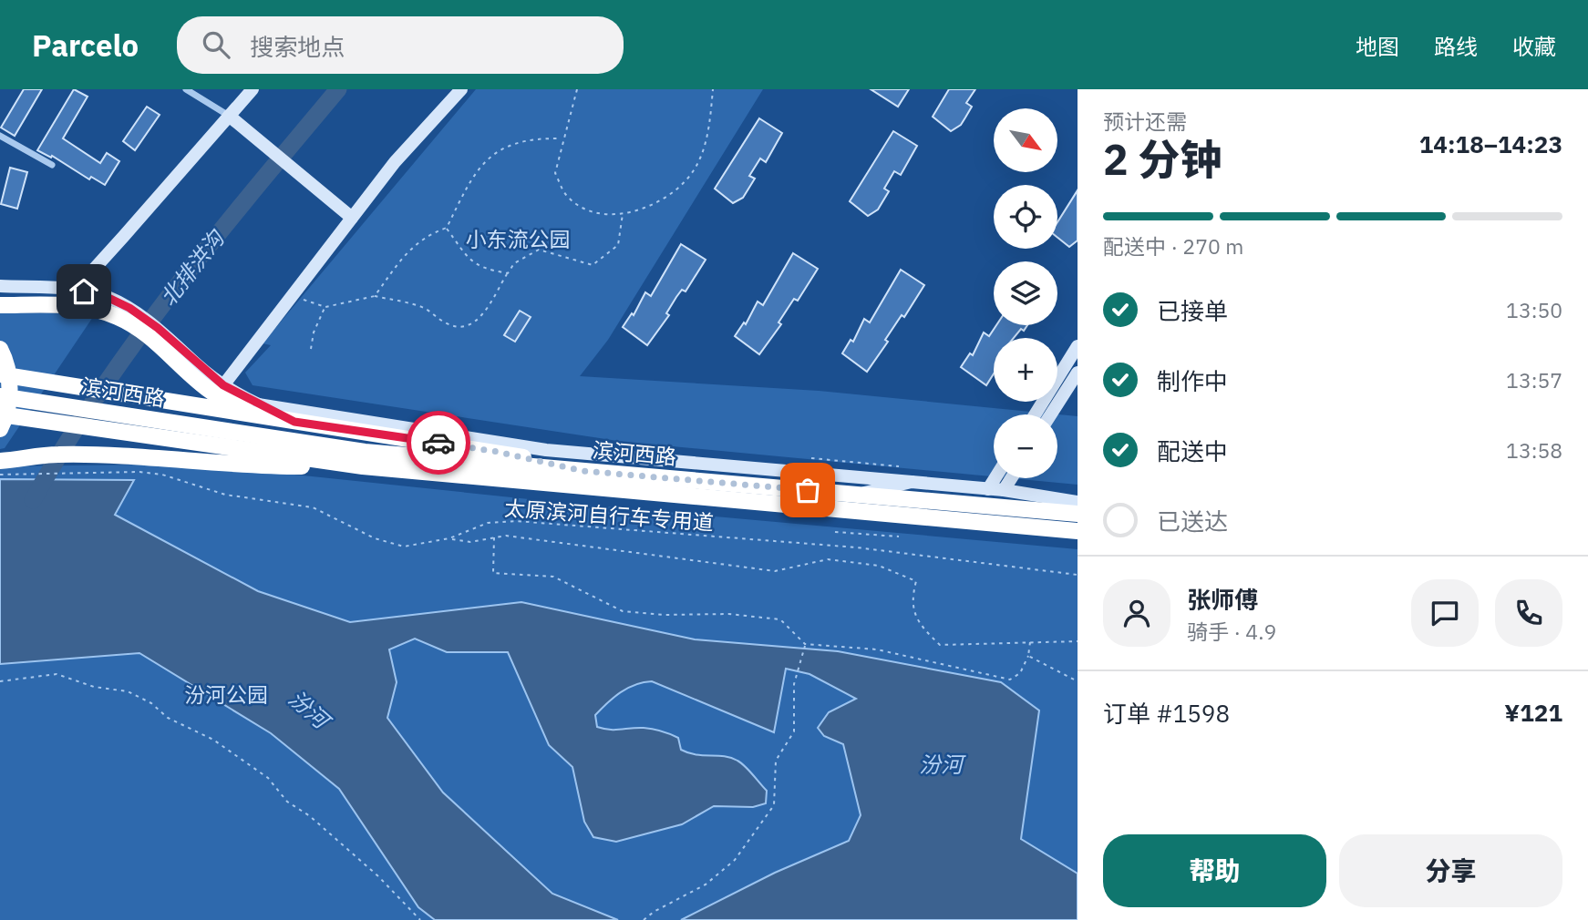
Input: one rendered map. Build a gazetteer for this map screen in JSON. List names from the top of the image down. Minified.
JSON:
{"streets":{"highway":["滨河西路"],"path":["太原滨河自行车专用道"]},"water":["北排洪沟","汾河"],"parks":["小东流公园","汾河公园"],"north":"bottom right","page":{"header":"Parcelo","search":"搜索地点","nav":["地图","路线","收藏"],"heading":["2 分钟","预计还需","14:18–14:23"],"panel":["张师傅","骑手 · 4.9","订单 #1598","¥121"],"map_buttons":["+","−"],"bar":"配送中 · 270 m","list":[["已接单","13:50"],["制作中","13:57"],["配送中","13:58"],"已送达"],"buttons":["帮助","分享"]}}
